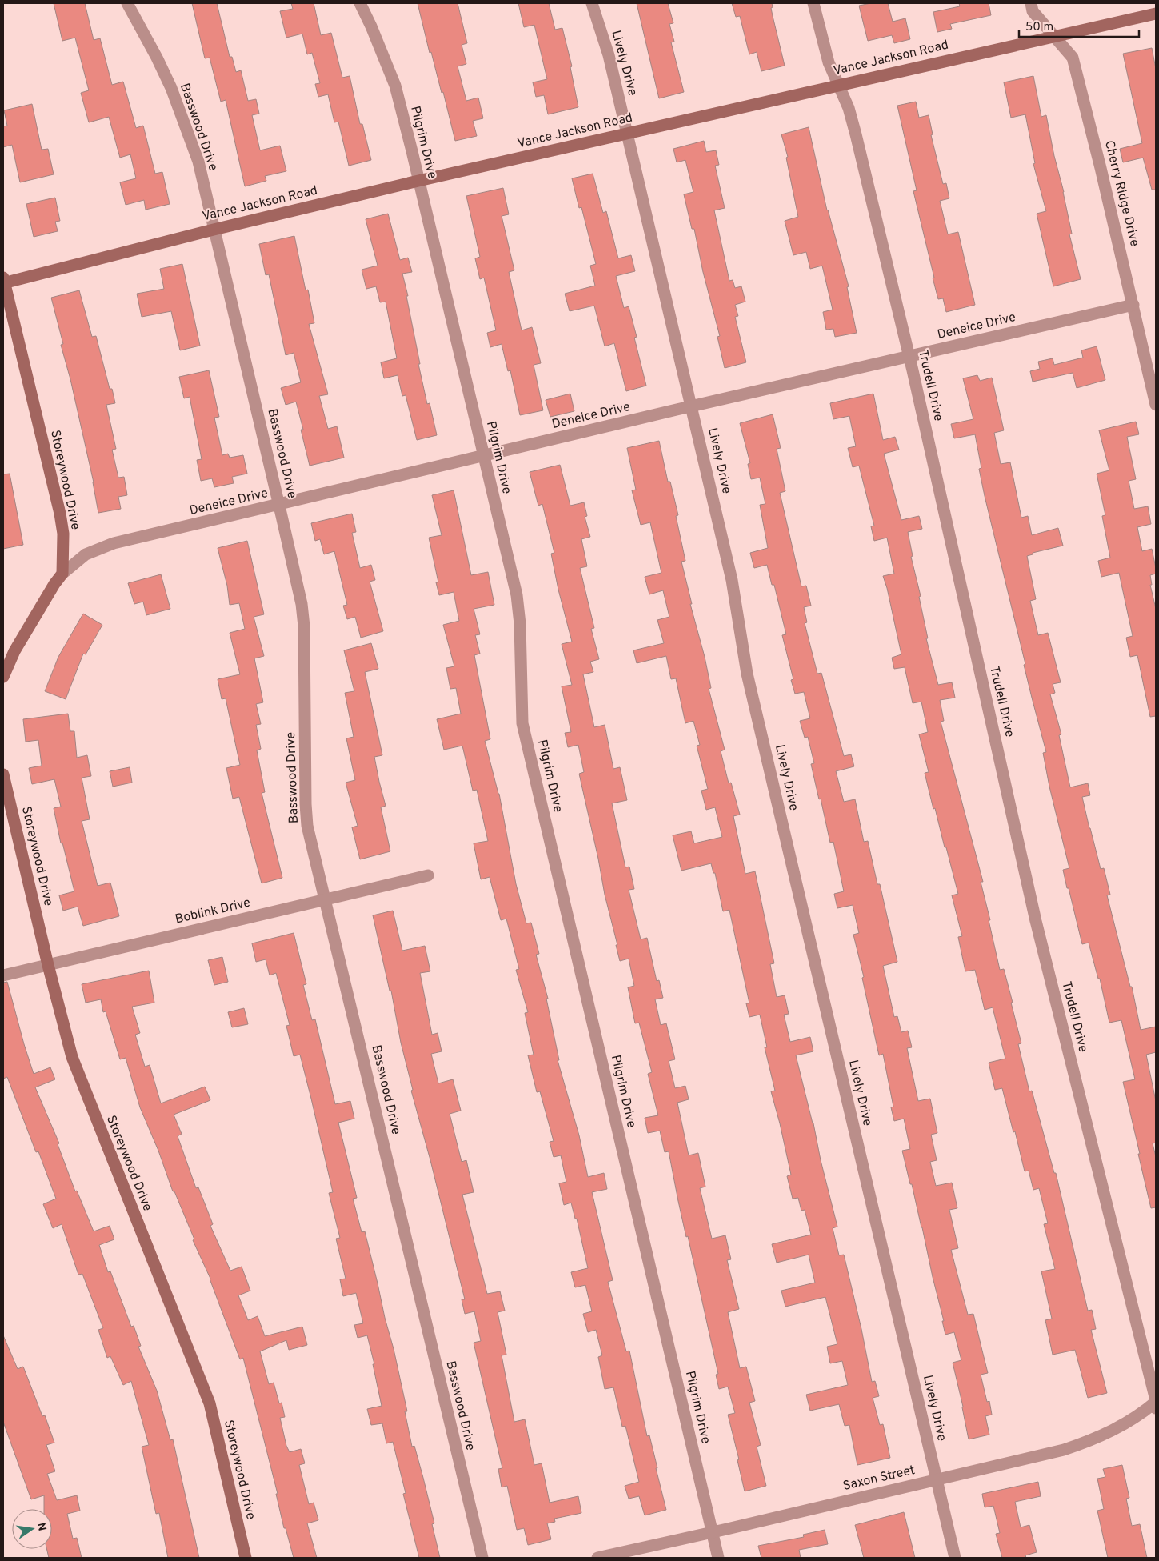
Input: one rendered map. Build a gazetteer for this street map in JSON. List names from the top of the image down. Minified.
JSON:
{"streets":{"street":["Vance Jackson Road","Lively Drive","Basswood Drive","Pilgrim Drive","Cherry Ridge Drive","Deneice Drive","Trudell Drive","Storeywood Drive","Boblink Drive","Saxon Street"]},"crossings":[["Vance Jackson Road","Lively Drive"],["Vance Jackson Road","Basswood Drive"],["Vance Jackson Road","Pilgrim Drive"],["Vance Jackson Road","Cherry Ridge Drive"],["Vance Jackson Road","Trudell Drive"],["Vance Jackson Road","Storeywood Drive"],["Lively Drive","Deneice Drive"],["Lively Drive","Saxon Street"],["Basswood Drive","Deneice Drive"],["Basswood Drive","Boblink Drive"],["Pilgrim Drive","Deneice Drive"],["Pilgrim Drive","Saxon Street"],["Cherry Ridge Drive","Deneice Drive"],["Deneice Drive","Trudell Drive"],["Deneice Drive","Storeywood Drive"],["Trudell Drive","Saxon Street"],["Storeywood Drive","Boblink Drive"]],"scale_bar":"50 m","north":"right"}
